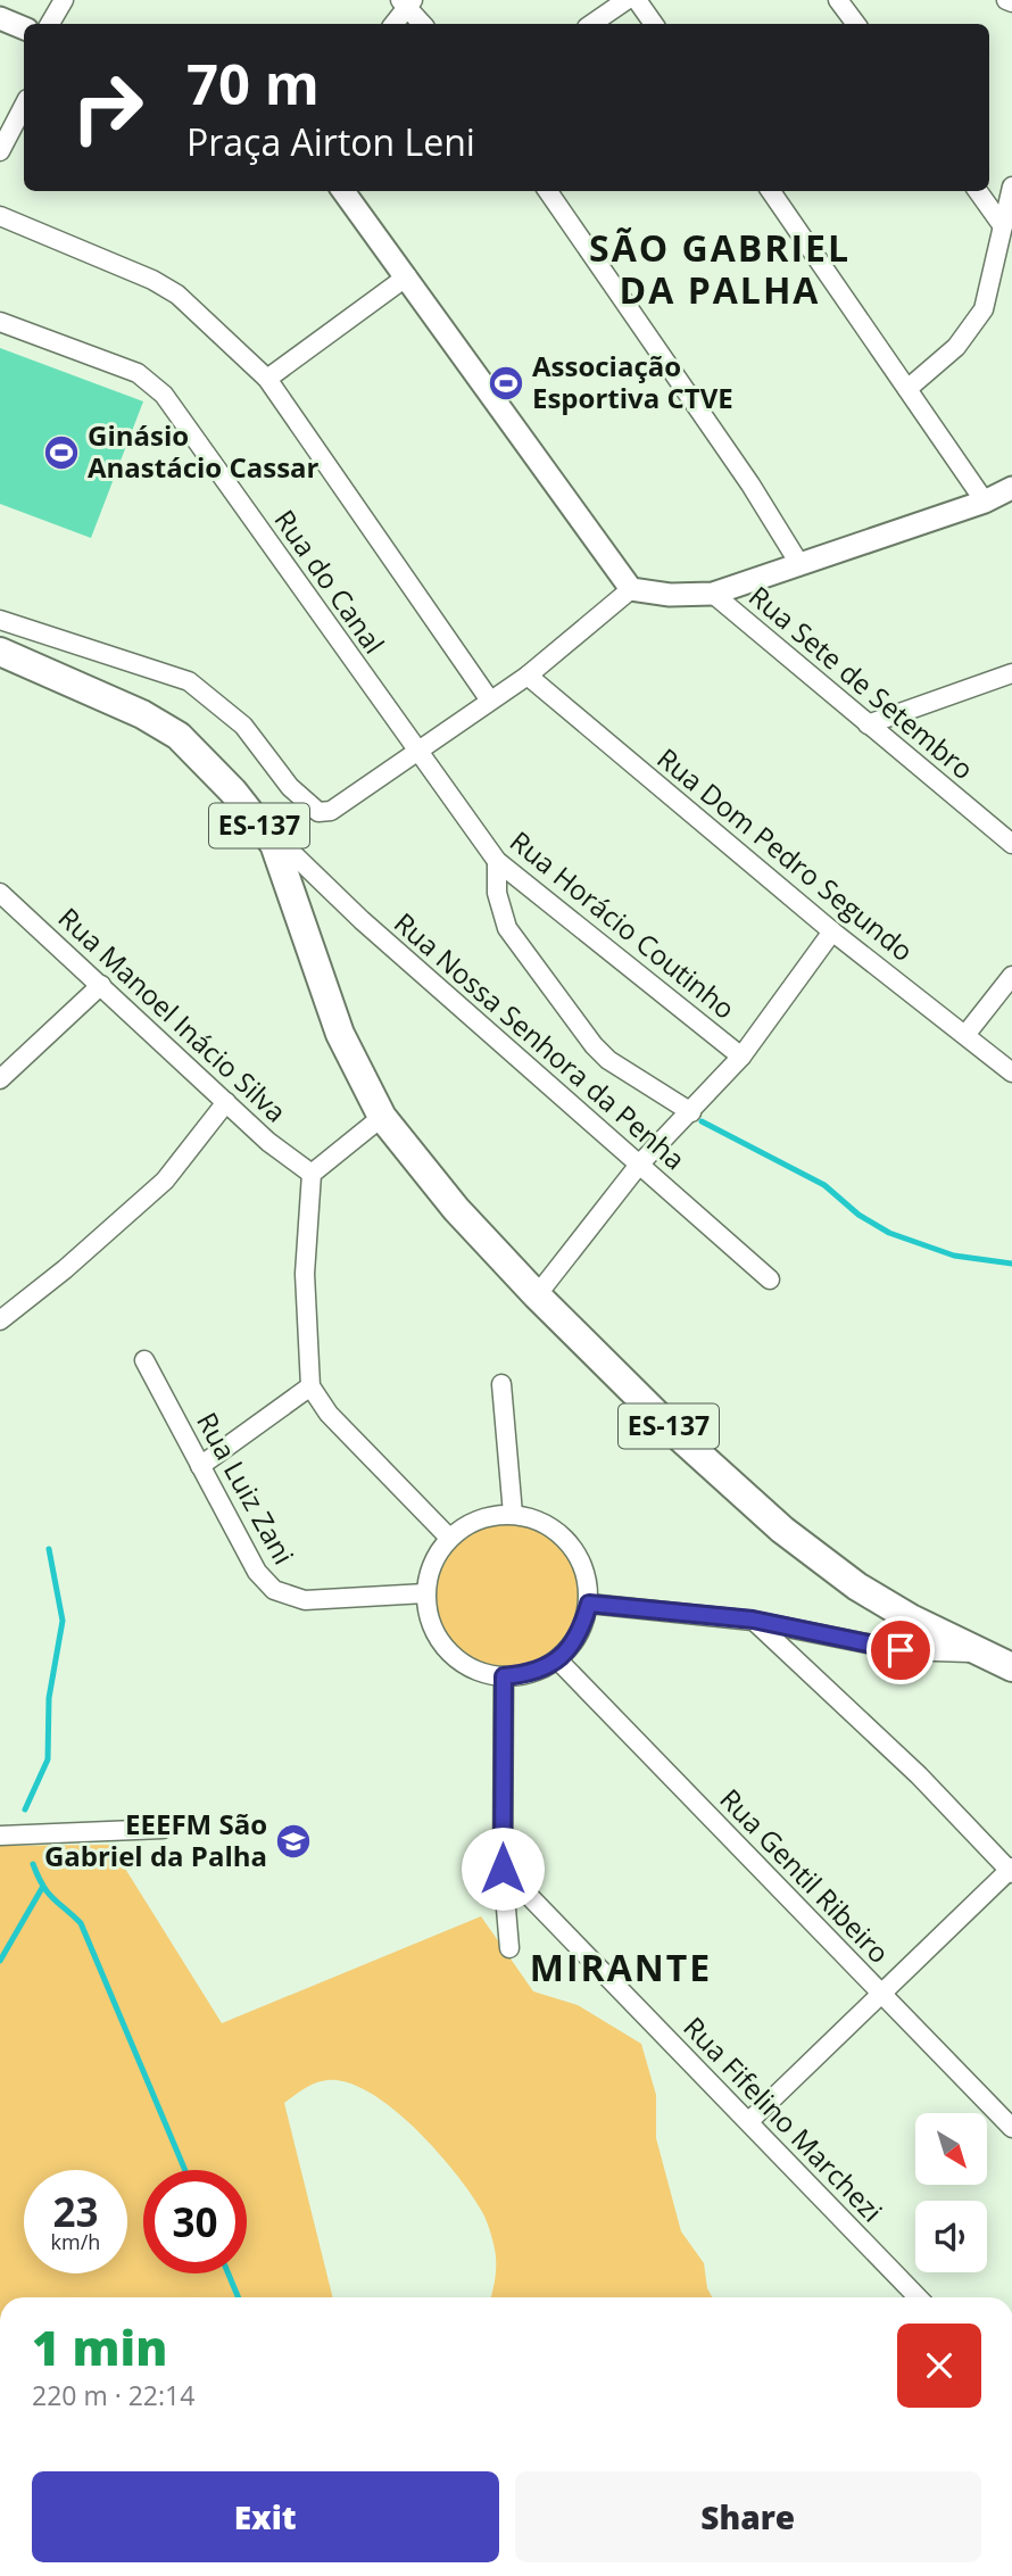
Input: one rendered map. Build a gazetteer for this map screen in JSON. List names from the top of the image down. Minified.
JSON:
{"streets":{"main road":["ES-137"],"street":["Rua do Canal","Rua Sete de Setembro","Rua Dom Pedro Segundo","Rua Horácio Coutinho","Rua Manoel Inácio Silva","Rua Nossa Senhora da Penha","Rua Luiz Zani","Rua Gentil Ribeiro","Rua Fifelino Marchezi"]},"crossings":[["Rua do Canal","Rua Horácio Coutinho"],["ES-137","Rua Nossa Senhora da Penha"],["Rua Luiz Zani","Rua Gentil Ribeiro"]],"districts":["SÃO GABRIEL DA PALHA","MIRANTE"],"places":{"sports":["Associação Esportiva CTVE","Ginásio Anastácio Cassar"],"school or university":["EEEFM São Gabriel da Palha"]},"north":"bottom right","page":{"turn":["70 m","Praça Airton Leni"],"speed":"23 km/h","limit":"30","heading":["1 min","220 m · 22:14"],"buttons":["Exit","Share"]}}
